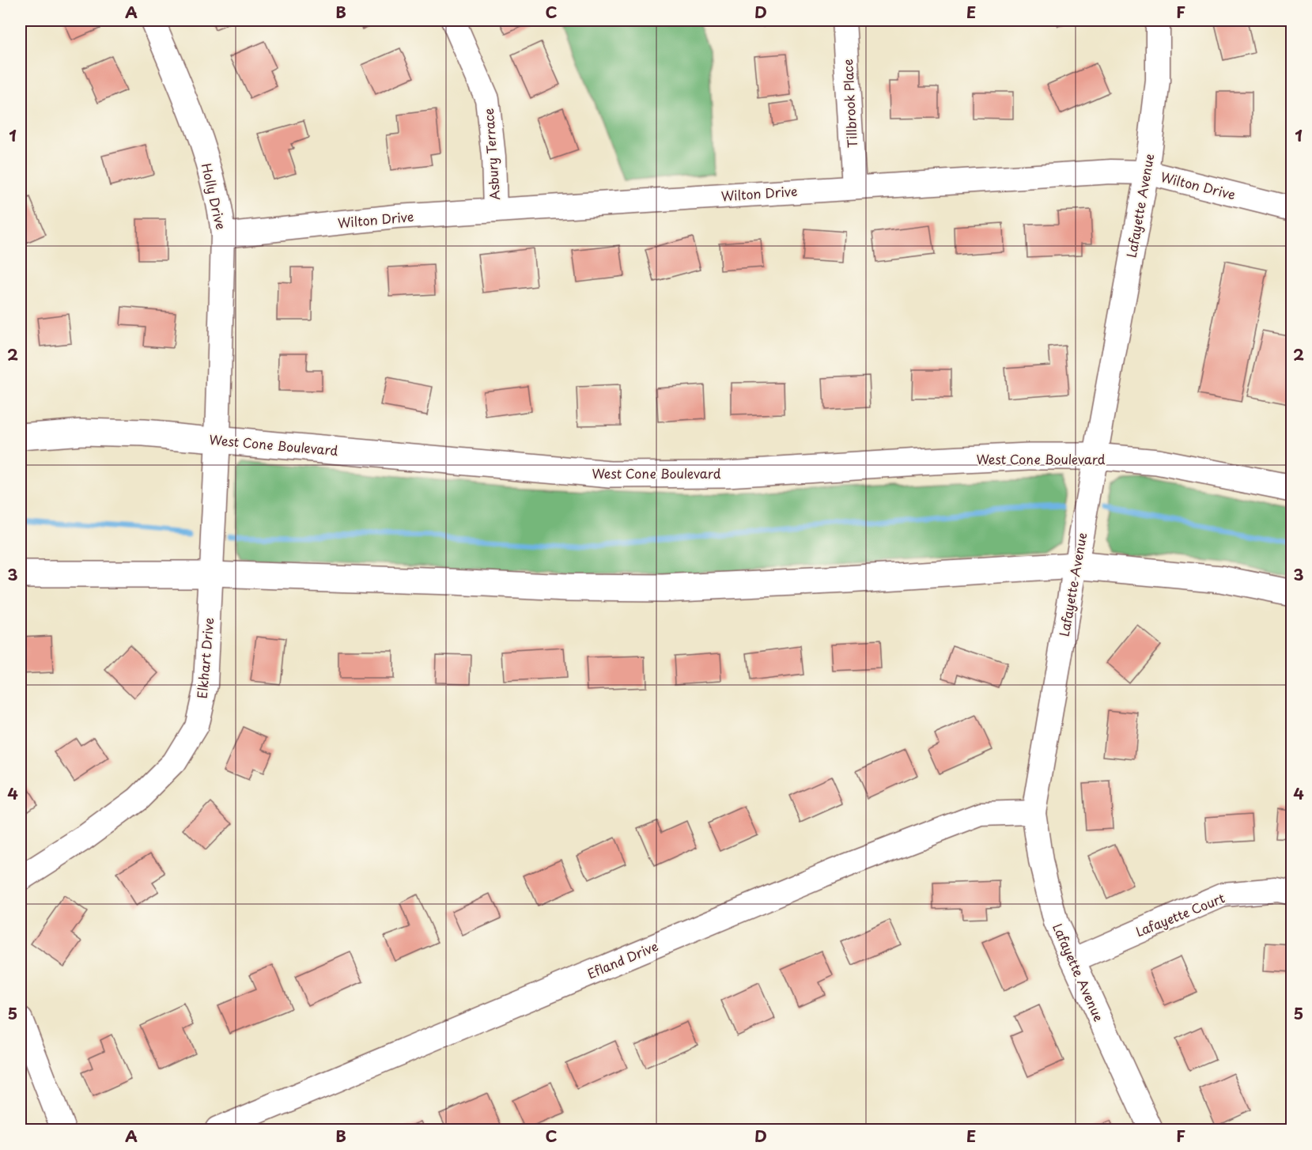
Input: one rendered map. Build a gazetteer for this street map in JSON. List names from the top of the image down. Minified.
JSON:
{"streets":{"main road":["West Cone Boulevard"],"street":["Tillbrook Place","Asbury Terrace","Wilton Drive","Holly Drive","Lafayette Avenue","Elkhart Drive","Lafayette Court","Efland Drive"]},"crossings":[["Tillbrook Place","Wilton Drive"],["Asbury Terrace","Wilton Drive"],["Wilton Drive","Holly Drive"],["Wilton Drive","Lafayette Avenue"],["Holly Drive","West Cone Boulevard"],["Holly Drive","Elkhart Drive"],["Lafayette Avenue","West Cone Boulevard"],["Lafayette Avenue","Lafayette Court"],["Lafayette Avenue","Efland Drive"],["West Cone Boulevard","Elkhart Drive"]],"grid":{"columns":["A","B","C","D","E","F"],"rows":["1","2","3","4","5"]}}
